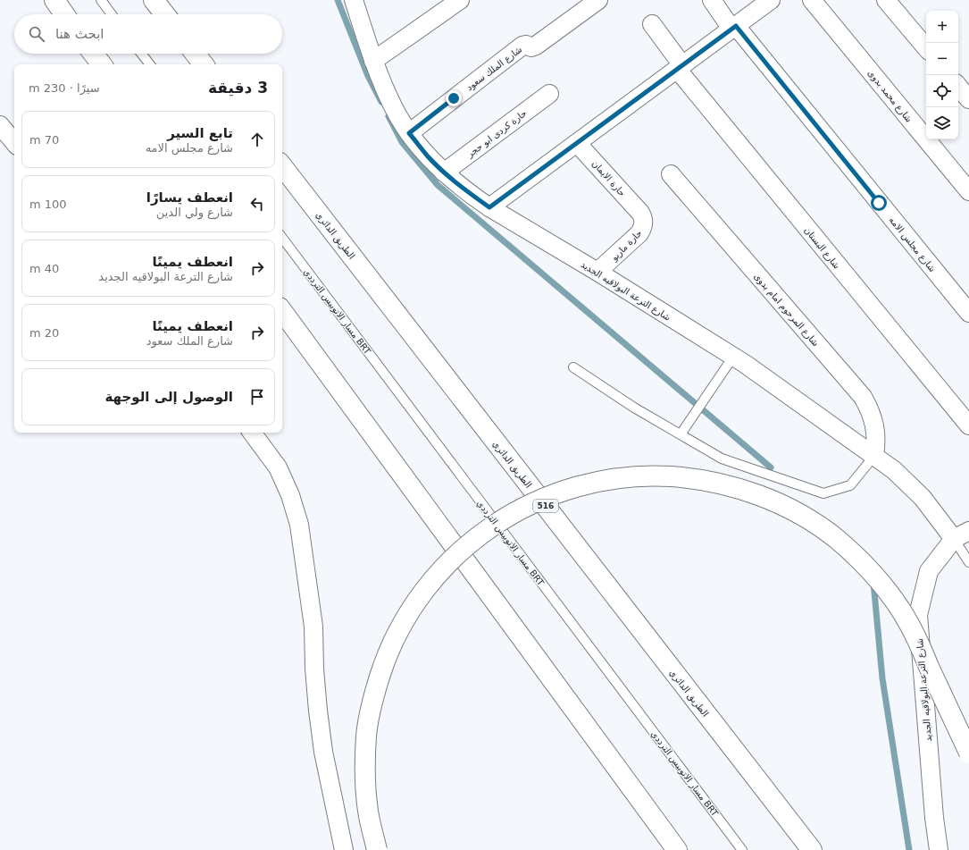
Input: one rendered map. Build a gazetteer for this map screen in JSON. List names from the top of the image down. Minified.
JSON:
{"streets":{"highway":["الطريق الدائري","516"],"street":["شارع الملك سعود","شارع محمد بدوى","حارة كردى ابو حجر","حارة الايمان","شارع مجلس الامه","حارة ماريو","شارع البستان","شارع الترعة البولاقيه الجديد","شارع المرحوم امام بدوى"],"lane":["مسار الاتوبيس الترددي BRT"]},"crossings":[["شارع الملك سعود","شارع الترعة البولاقيه الجديد"],["حارة كردى ابو حجر","شارع الترعة البولاقيه الجديد"],["حارة الايمان","حارة ماريو"],["حارة ماريو","شارع الترعة البولاقيه الجديد"],["شارع الترعة البولاقيه الجديد","شارع المرحوم امام بدوى"]],"page":{"map_buttons":["+","−"],"search":"ابحث هنا","heading":["3 دقيقة","سيرًا · 230 m"],"list":[["تابع السير","شارع مجلس الامه","70 m"],["انعطف يسارًا","شارع ولي الدين","100 m"],["انعطف يمينًا","شارع الترعة البولاقيه الجديد","40 m"],["انعطف يمينًا","شارع الملك سعود","20 m"],"الوصول إلى الوجهة"]}}
